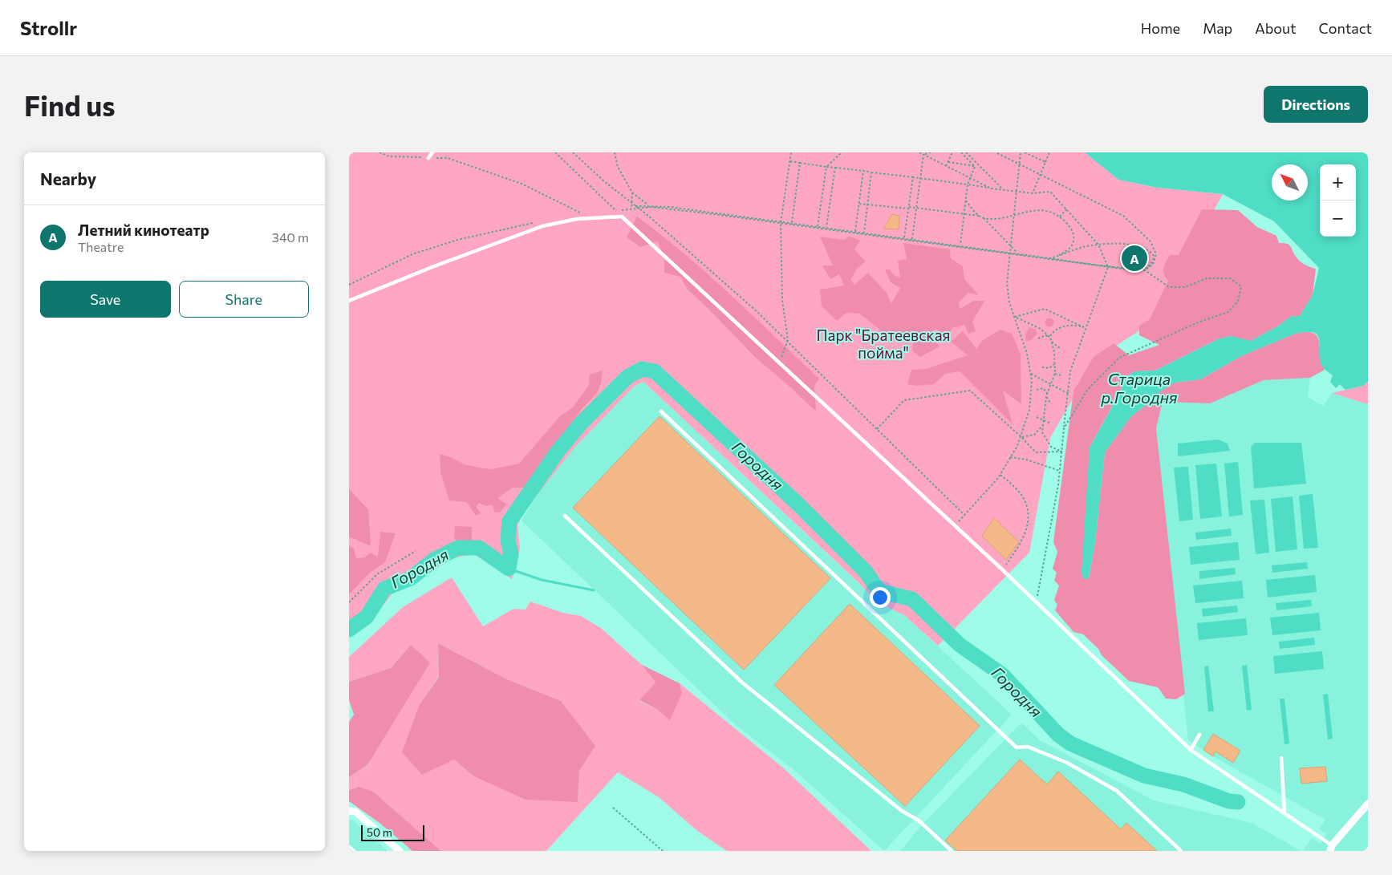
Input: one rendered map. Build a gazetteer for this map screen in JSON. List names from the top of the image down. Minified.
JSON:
{"water":["Старица р.Городня","Городня"],"parks":["Парк \"Братеевская пойма\""],"scale_bar":"50 m","north":"top left","page":{"header":"Strollr","nav":["Home","Map","About","Contact"],"buttons":["Directions",["Save","Share"]],"title":"Find us","heading":"Nearby","map_buttons":["+","−"],"list":[{"mark":"A","name":"Летний кинотеатр","note":"Theatre","value":"340 m"}],"pins":"A","scale":"50 m"}}
